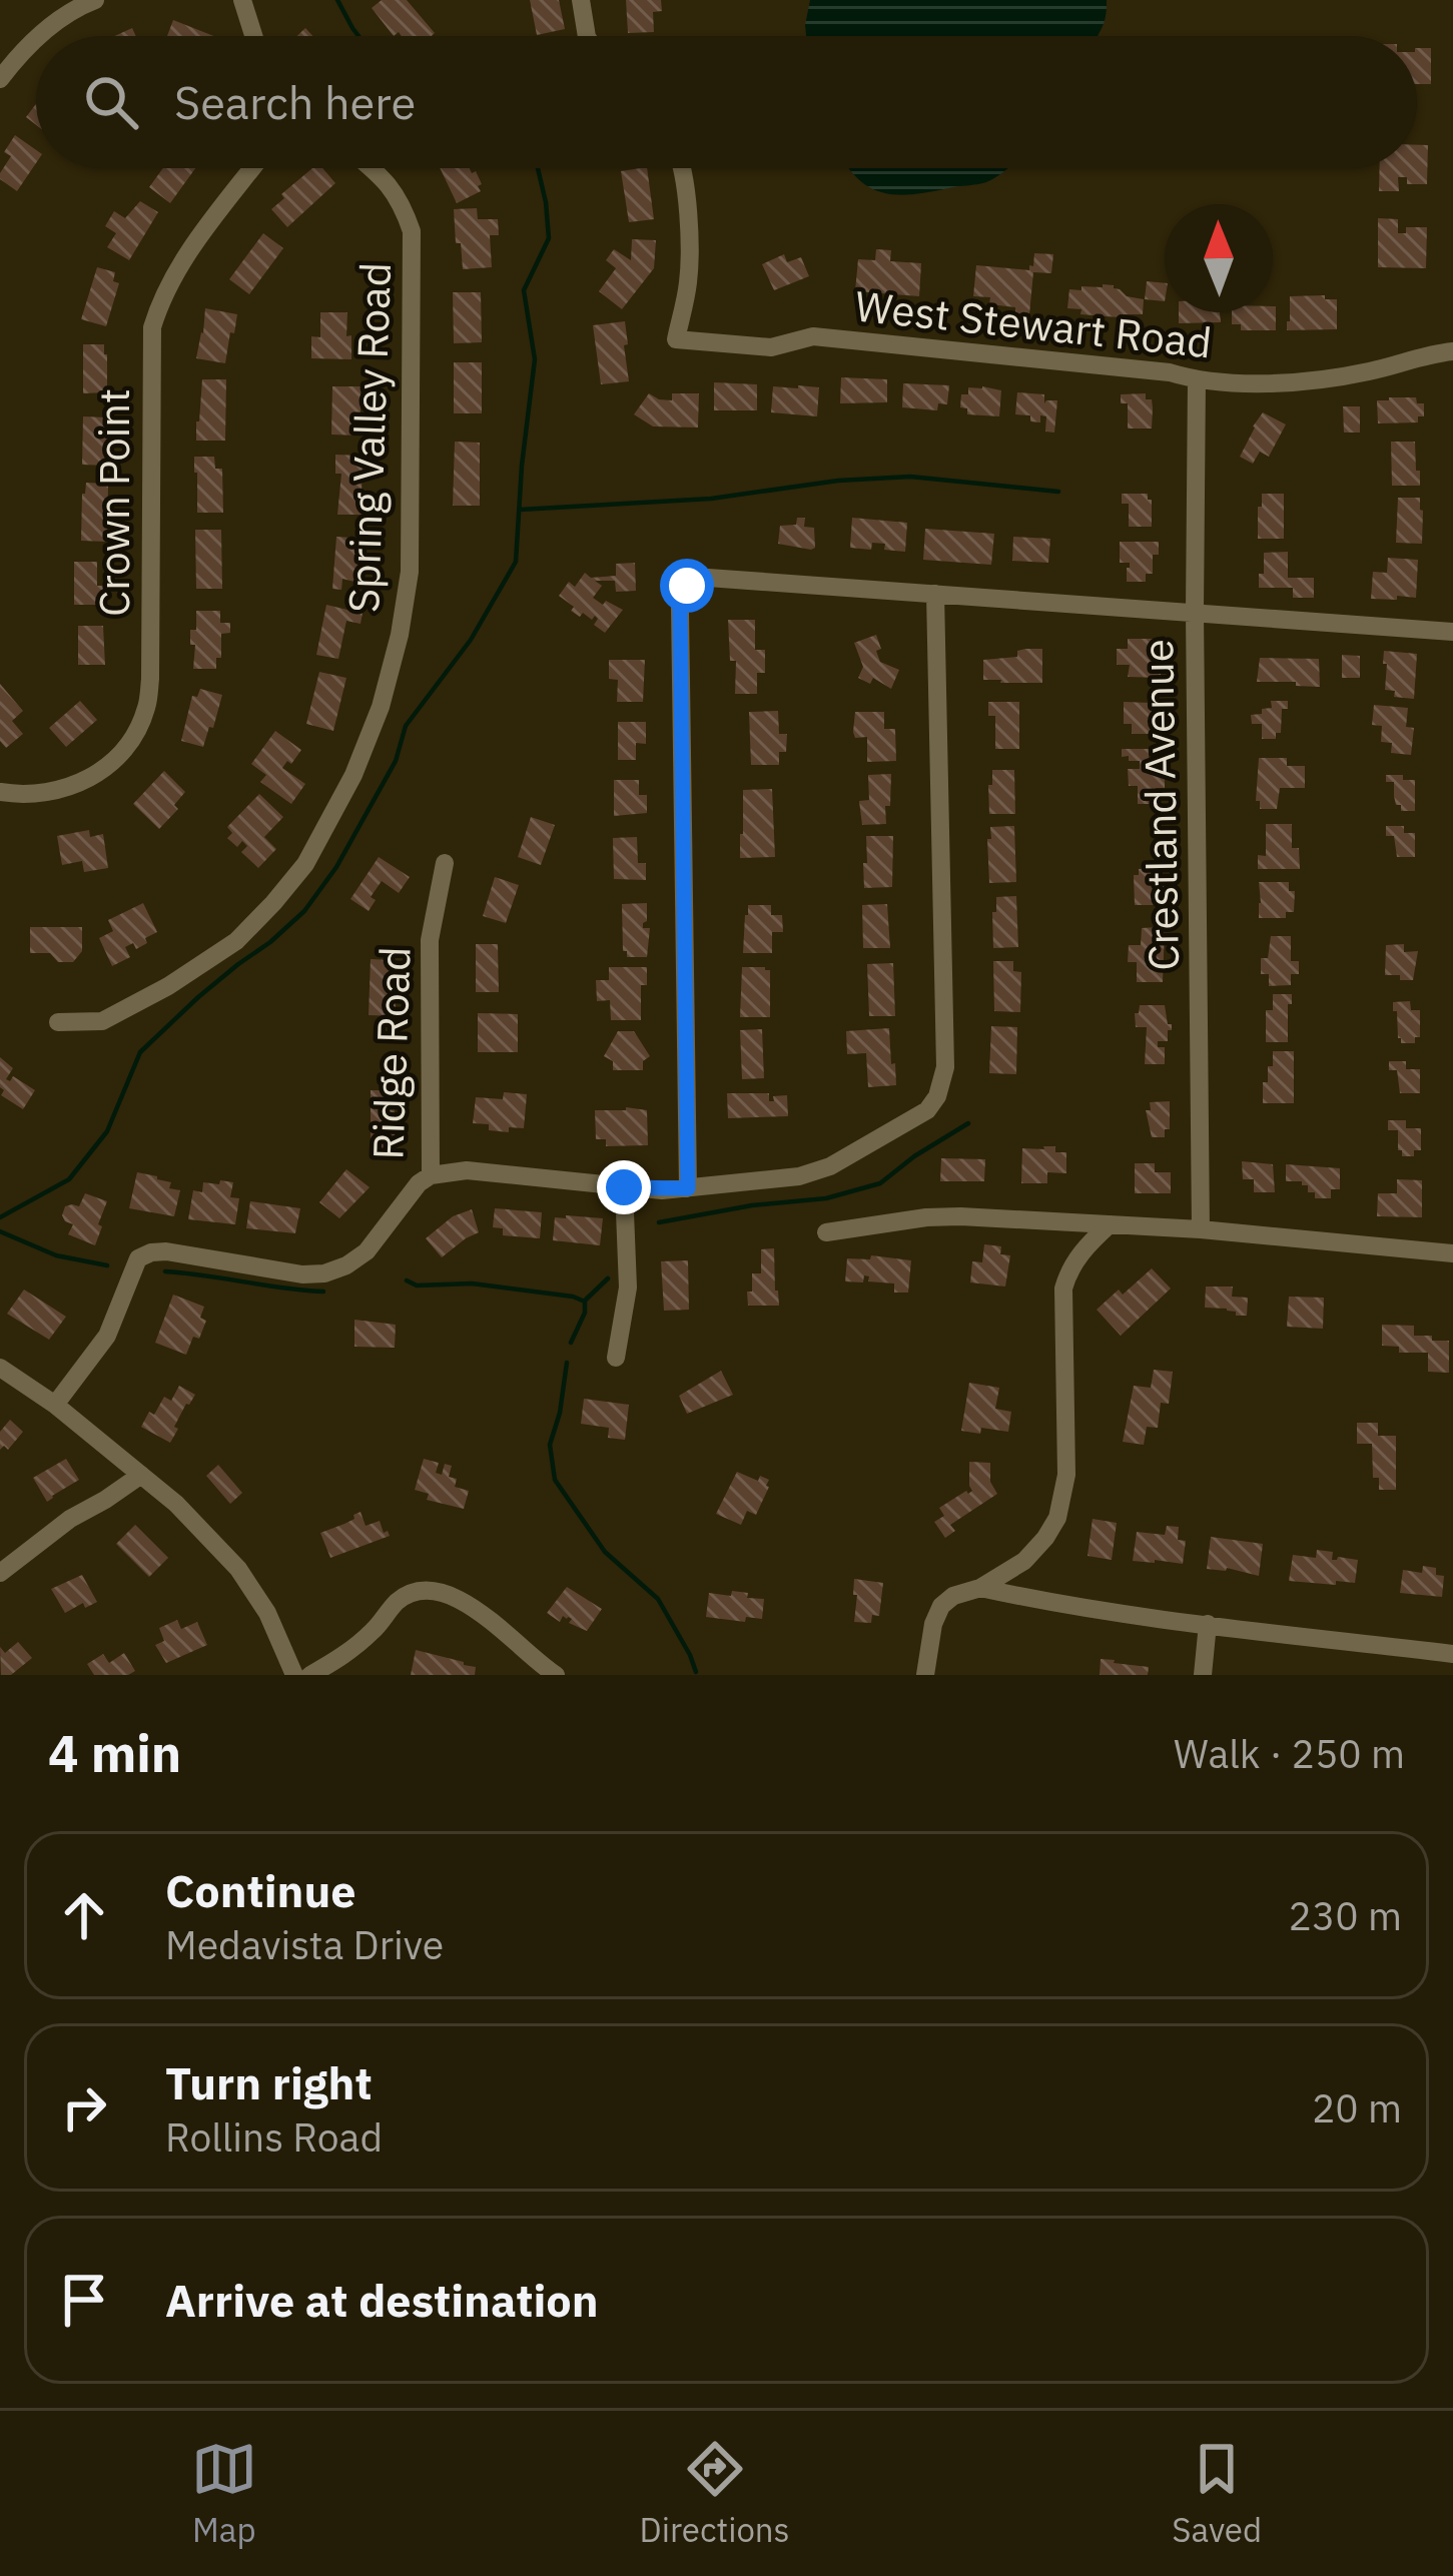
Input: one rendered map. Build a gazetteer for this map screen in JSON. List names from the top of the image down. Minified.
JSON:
{"streets":{"street":["West Stewart Road","Spring Valley Road","Crown Point","Crestland Avenue","Ridge Road"]},"crossings":[["West Stewart Road","Crestland Avenue"]],"north":"top","page":{"search":"Search here","heading":["4 min","Walk · 250 m"],"list":[["Continue","Medavista Drive","230 m"],["Turn right","Rollins Road","20 m"],"Arrive at destination"],"nav":["Map","Directions","Saved"]}}
